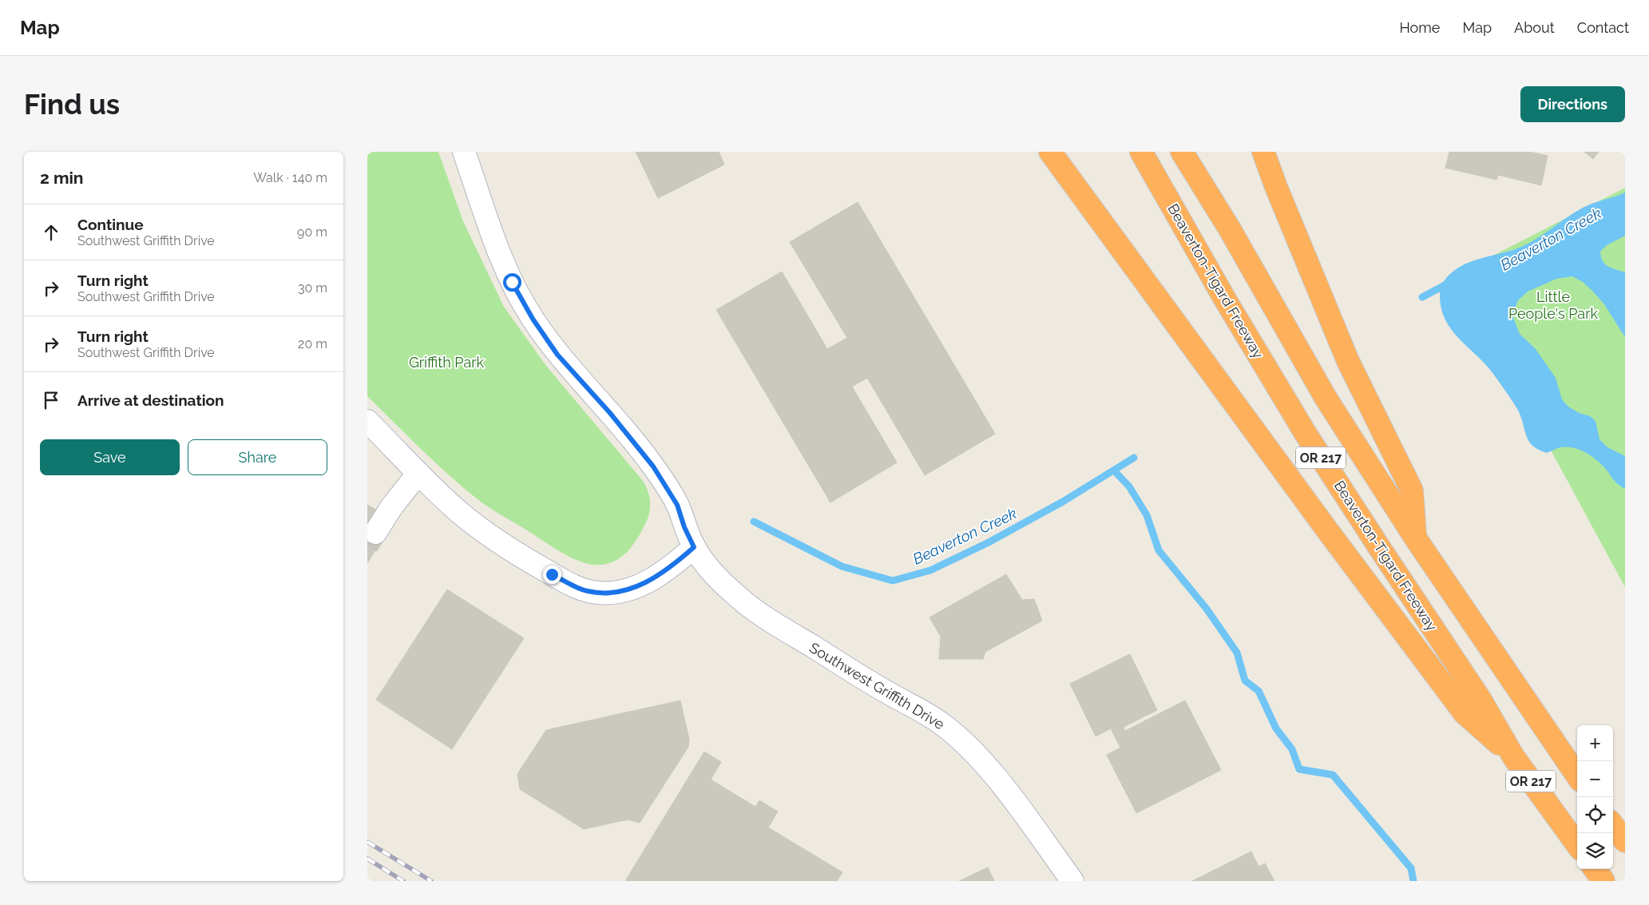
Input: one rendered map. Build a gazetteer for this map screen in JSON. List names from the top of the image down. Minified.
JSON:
{"streets":{"highway":["Beaverton-Tigard Freeway","OR 217"],"street":["Southwest Griffith Drive"]},"water":["Beaverton Creek"],"parks":["Little People's Park","Griffith Park"],"page":{"header":"Map","nav":["Home","Map","About","Contact"],"buttons":["Directions",["Save","Share"]],"title":"Find us","heading":["2 min","Walk · 140 m"],"list":[["Continue","Southwest Griffith Drive","90 m"],["Turn right","Southwest Griffith Drive","30 m"],["Turn right","Southwest Griffith Drive","20 m"],"Arrive at destination"],"map_buttons":["+","−"]}}
